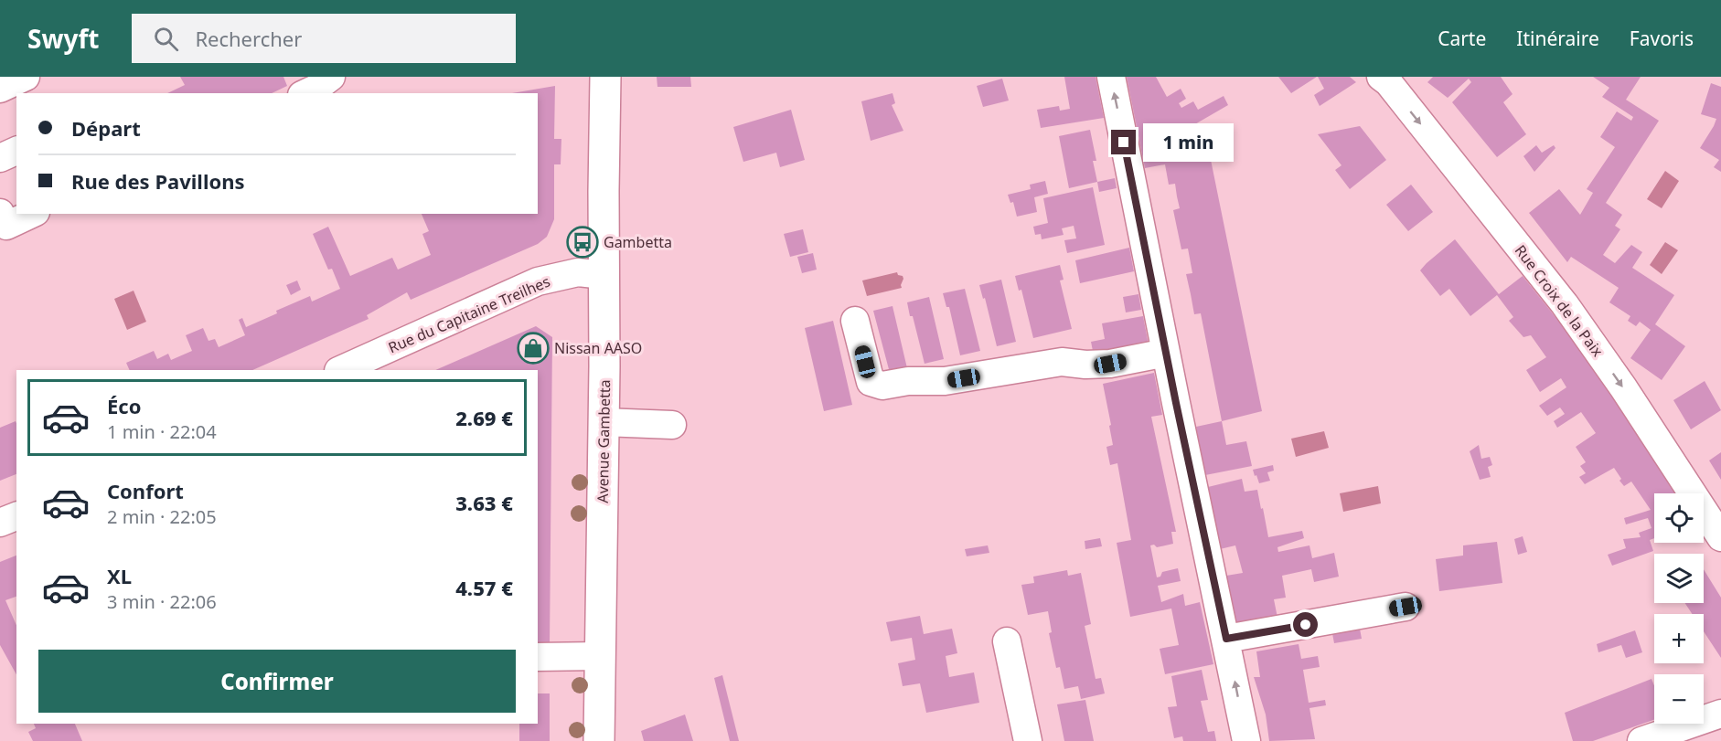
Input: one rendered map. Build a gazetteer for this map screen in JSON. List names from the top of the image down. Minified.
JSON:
{"streets":{"main road":["Avenue Gambetta"],"street":["Rue Croix de la Paix","Rue du Capitaine Treilhes"]},"crossings":[["Rue du Capitaine Treilhes","Avenue Gambetta"]],"one_way":["Rue Croix de la Paix"],"places":{"bus stop":["Gambetta"],"shop":["Nissan AASO"]},"page":{"header":"Swyft","search":"Rechercher","nav":["Carte","Itinéraire","Favoris"],"banner":["Départ","Rue des Pavillons"],"bubble":"1 min","list":[{"name":"Éco","note":"1 min · 22:04","value":"2.69 €"},{"name":"Confort","note":"2 min · 22:05","value":"3.63 €"},{"name":"XL","note":"3 min · 22:06","value":"4.57 €"}],"map_buttons":["+","−"],"buttons":"Confirmer"}}
